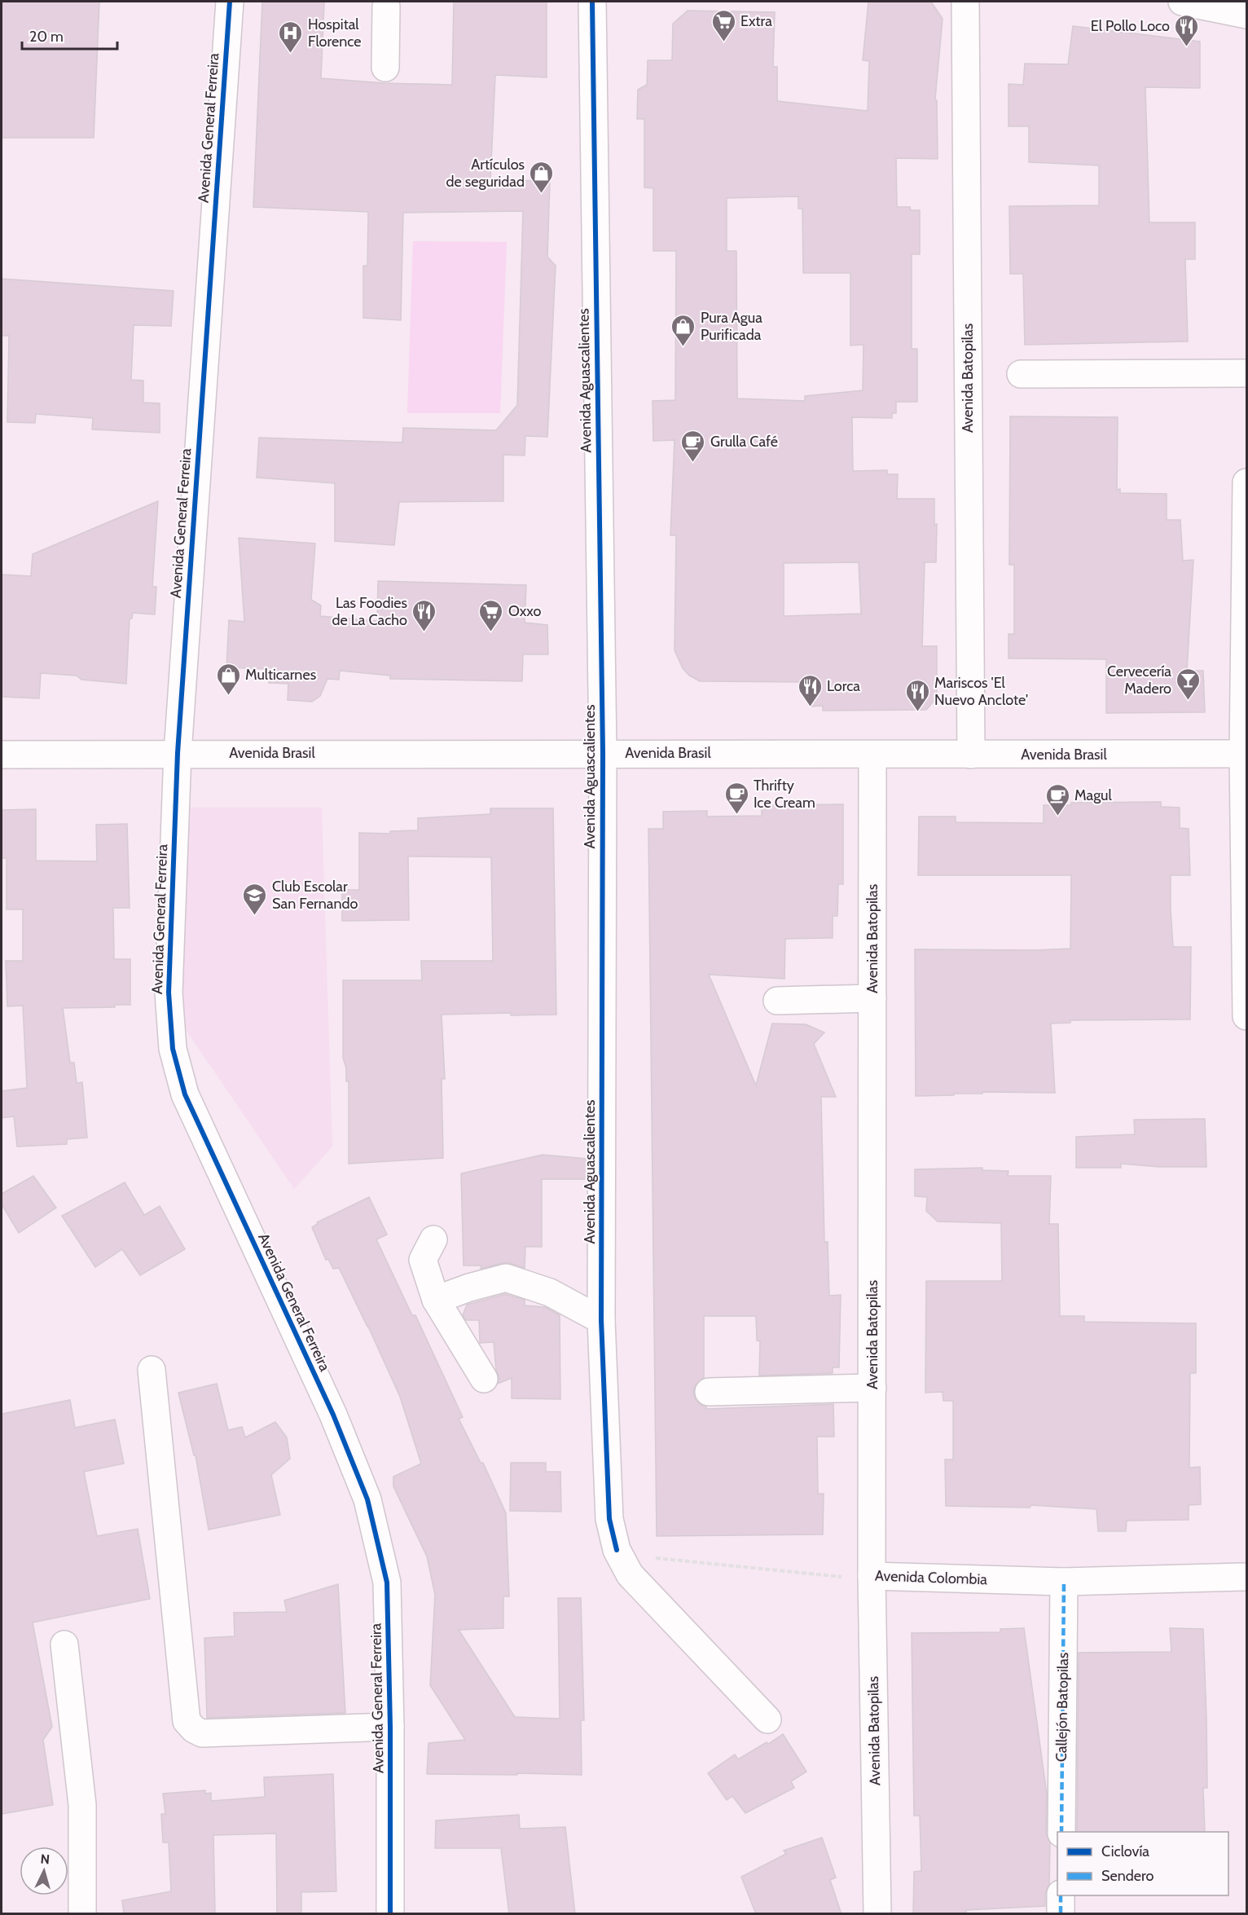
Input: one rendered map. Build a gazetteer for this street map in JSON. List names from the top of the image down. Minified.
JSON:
{"streets":{"street":["Avenida General Ferreira","Avenida Batopilas","Avenida Aguascalientes","Avenida Brasil","Avenida Colombia","Callejón Batopilas"]},"crossings":[["Avenida General Ferreira","Avenida Brasil"],["Avenida Batopilas","Avenida Brasil"],["Avenida Batopilas","Avenida Colombia"],["Avenida Aguascalientes","Avenida Brasil"],["Avenida Aguascalientes","Avenida Colombia"],["Avenida Colombia","Callejón Batopilas"]],"places":{"supermarket":["Extra","Oxxo"],"restaurant":["El Pollo Loco","Las Foodies de La Cacho","Lorca","Mariscos 'El Nuevo Anclote'"],"hospital":["Hospital Florence"],"shop":["Artículos de seguridad","Pura Agua Purificada","Multicarnes"],"cafe":["Grulla Café","Thrifty Ice Cream","Magul"],"bar":["Cervecería Madero"],"school or university":["Club Escolar San Fernando"]},"legend":["Ciclovía","Sendero"],"scale_bar":"20 m","north":"top"}
